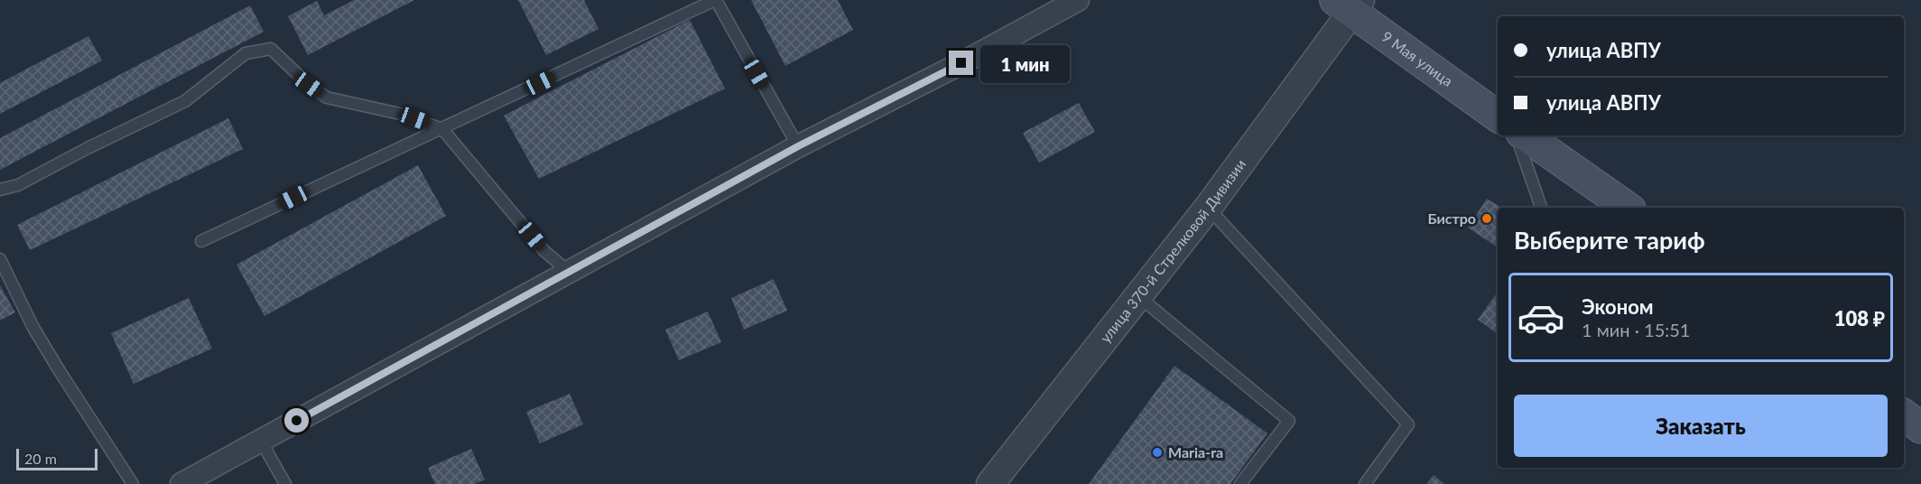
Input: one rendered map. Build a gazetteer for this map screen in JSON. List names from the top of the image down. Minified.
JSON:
{"streets":{"main road":["9 Мая улица"],"street":["улица 370-й Стрелковой Дивизии"]},"crossings":[["9 Мая улица","улица 370-й Стрелковой Дивизии"]],"places":["Бистро","Maria-ra"],"scale_bar":"20 m","page":{"banner":["улица АВПУ","улица АВПУ"],"bubble":"1 мин","heading":"Выберите тариф","list":[{"name":"Эконом","note":"1 мин · 15:51","value":"108 ₽"}],"buttons":"Заказать","scale":"20 m"}}
